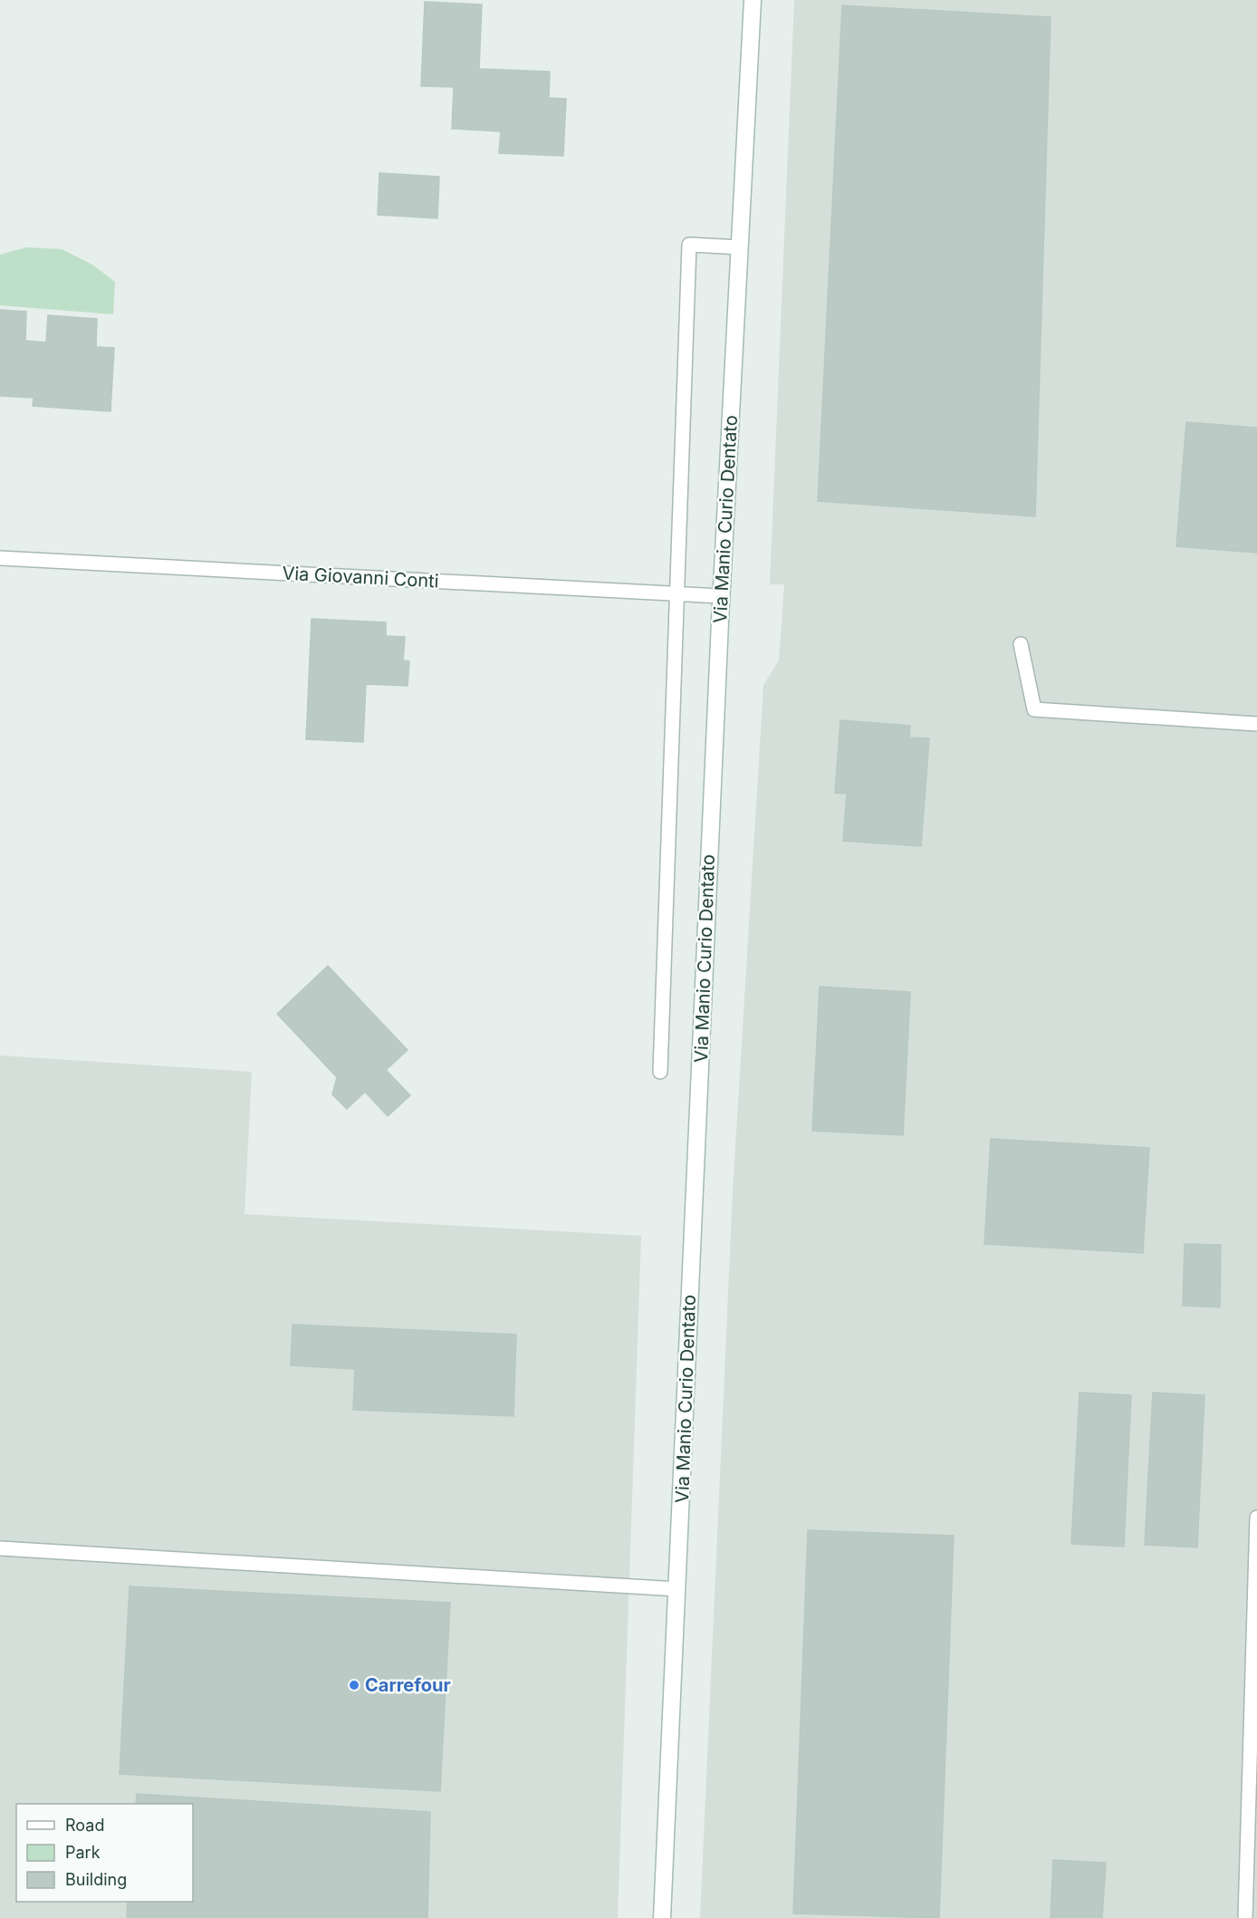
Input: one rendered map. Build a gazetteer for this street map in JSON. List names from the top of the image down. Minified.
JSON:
{"streets":{"main road":["Via Manio Curio Dentato"],"lane":["Via Giovanni Conti"]},"crossings":[["Via Manio Curio Dentato","Via Giovanni Conti"]],"places":["Carrefour"],"legend":["Road","Park","Building"]}
